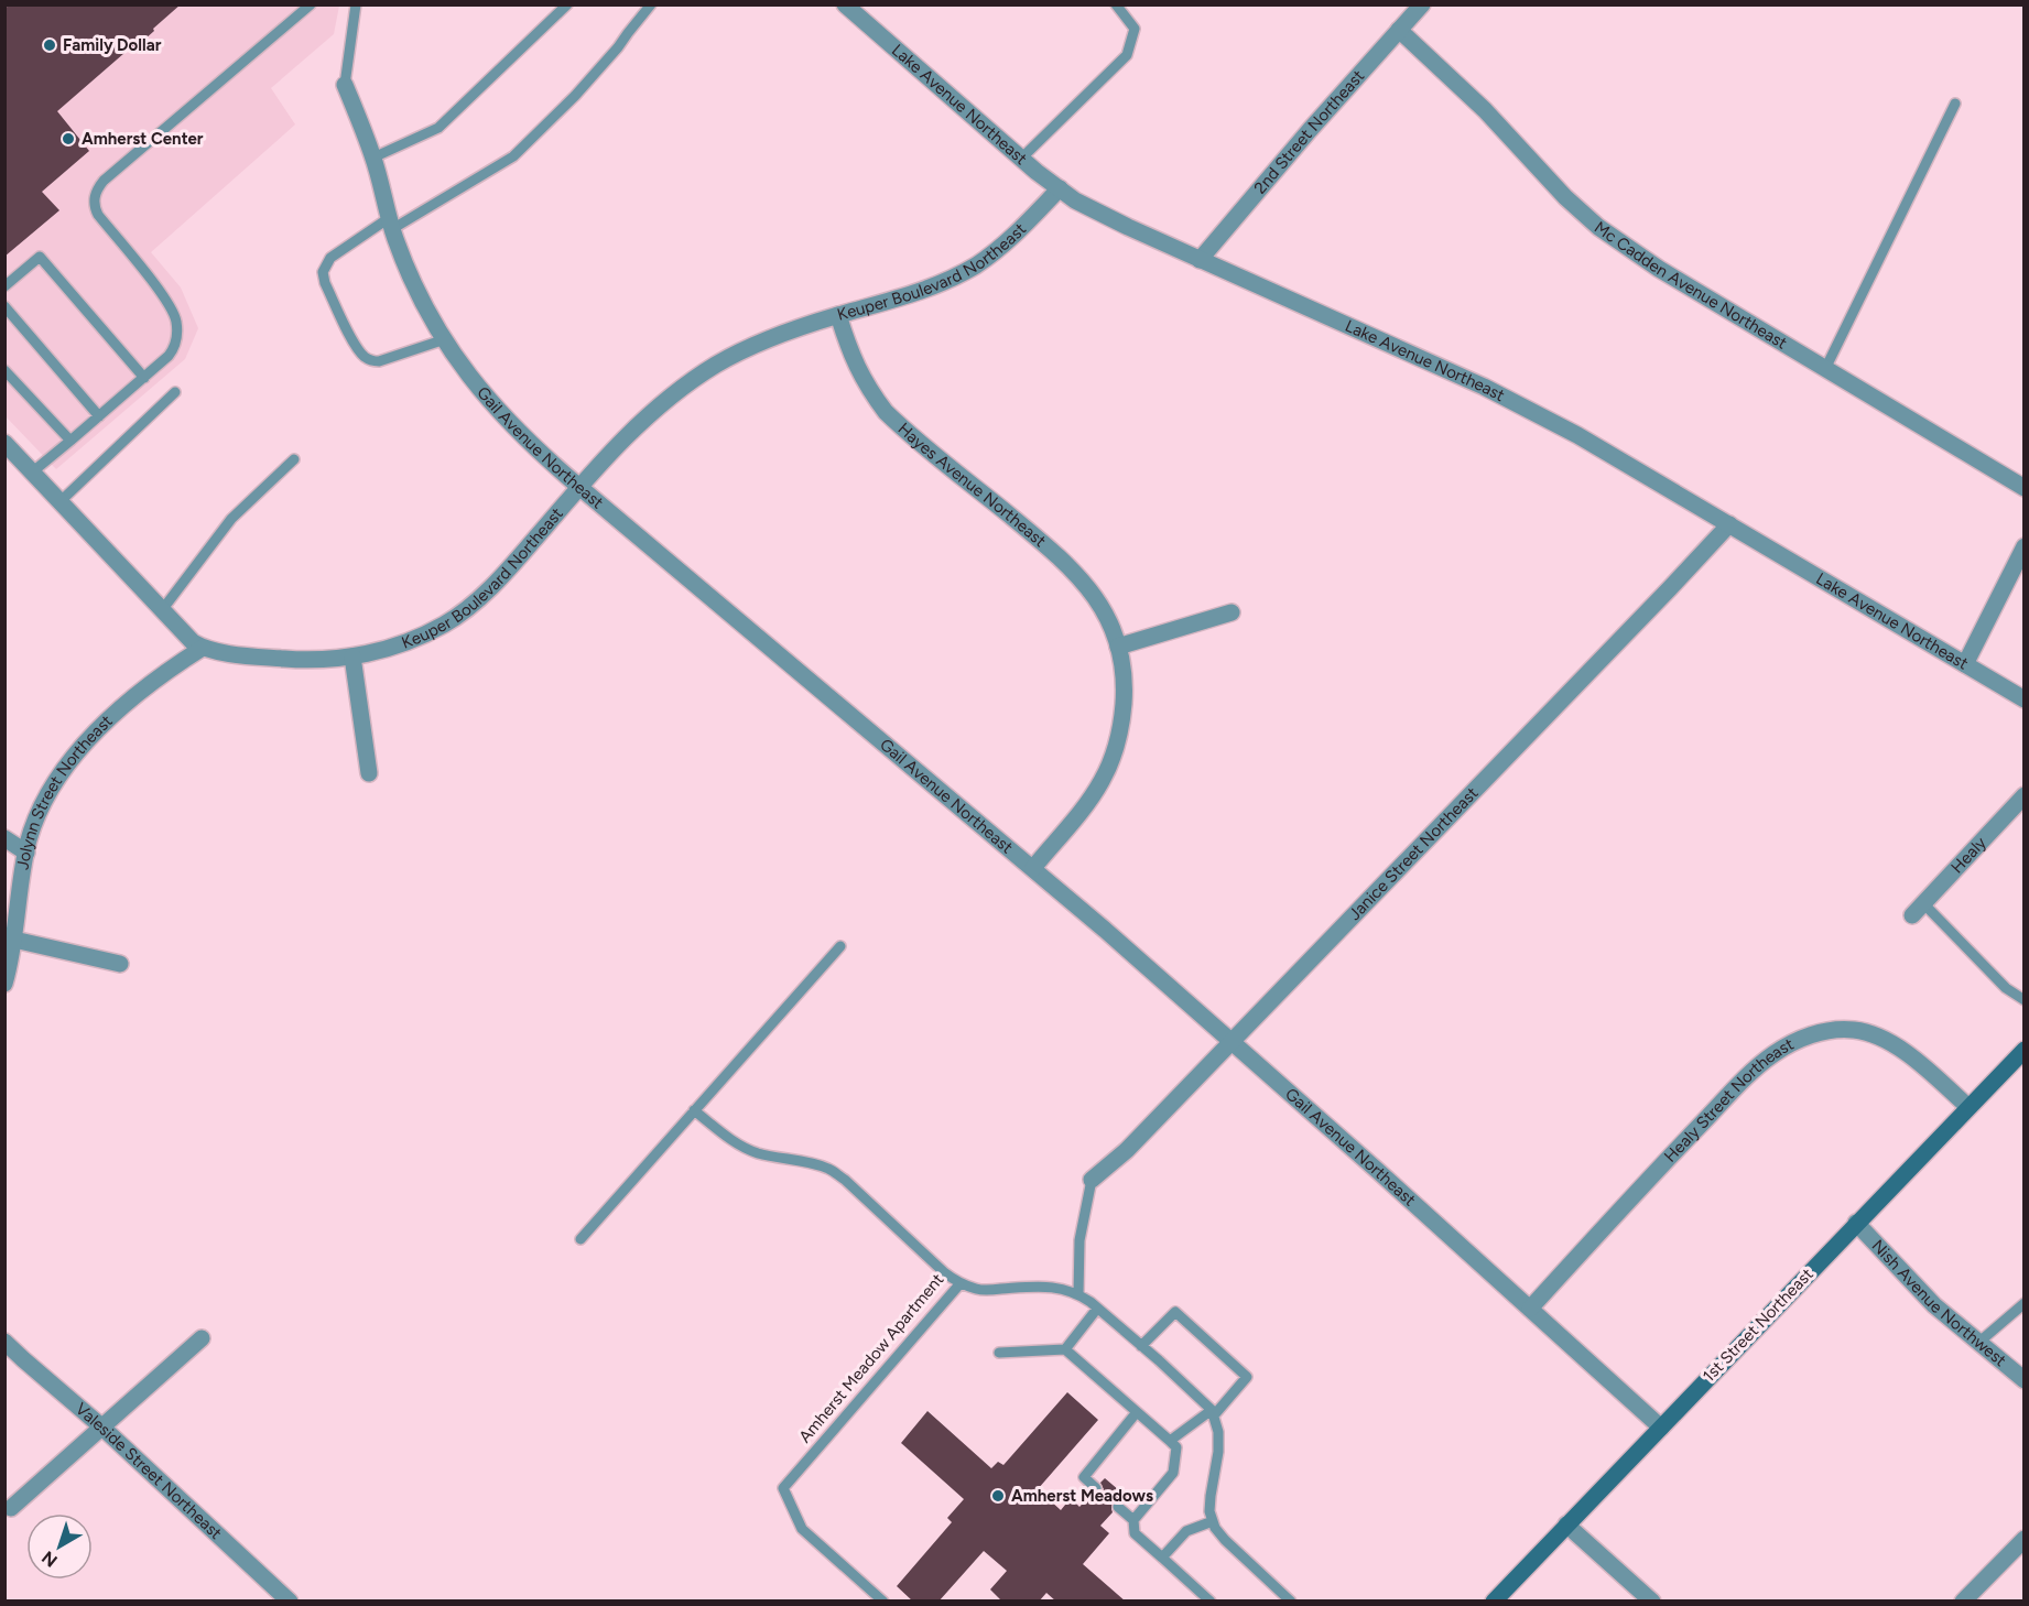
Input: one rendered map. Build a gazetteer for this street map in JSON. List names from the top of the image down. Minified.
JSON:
{"streets":{"main road":["1st Street Northeast"],"street":["Lake Avenue Northeast","2nd Street Northeast","Keuper Boulevard Northeast","Mc Cadden Avenue Northeast","Gail Avenue Northeast","Hayes Avenue Northeast","Jolynn Street Northeast","Janice Street Northeast","Healy","Healy Street Northeast","Nish Avenue Northwest","Valeside Street Northeast"],"lane":["Amherst Meadow Apartment"]},"crossings":[["Lake Avenue Northeast","2nd Street Northeast"],["Lake Avenue Northeast","Keuper Boulevard Northeast"],["Lake Avenue Northeast","Janice Street Northeast"],["2nd Street Northeast","Mc Cadden Avenue Northeast"],["Keuper Boulevard Northeast","Gail Avenue Northeast"],["Keuper Boulevard Northeast","Hayes Avenue Northeast"],["Keuper Boulevard Northeast","Jolynn Street Northeast"],["Gail Avenue Northeast","Hayes Avenue Northeast"],["Gail Avenue Northeast","Janice Street Northeast"],["Gail Avenue Northeast","Healy Street Northeast"],["Gail Avenue Northeast","1st Street Northeast"],["Healy Street Northeast","1st Street Northeast"],["Nish Avenue Northwest","1st Street Northeast"]],"places":["Family Dollar","Amherst Center","Amherst Meadows"],"north":"bottom left"}
